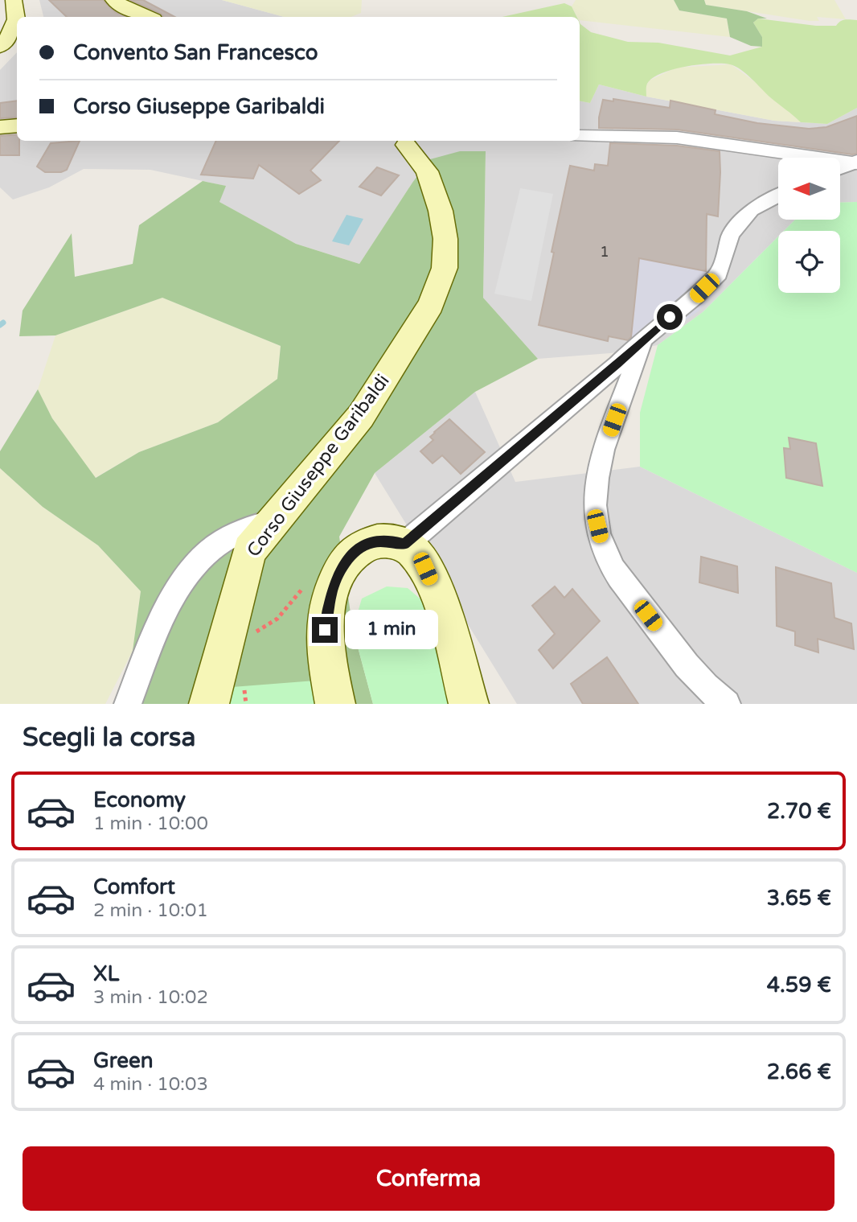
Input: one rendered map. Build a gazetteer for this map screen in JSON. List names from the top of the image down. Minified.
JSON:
{"streets":{"main road":["Corso Giuseppe Garibaldi"]},"house_numbers":["1"],"north":"left","page":{"banner":["Convento San Francesco","Corso Giuseppe Garibaldi"],"bubble":"1 min","heading":"Scegli la corsa","list":[{"name":"Economy","note":"1 min · 10:00","value":"2.70 €"},{"name":"Comfort","note":"2 min · 10:01","value":"3.65 €"},{"name":"XL","note":"3 min · 10:02","value":"4.59 €"},{"name":"Green","note":"4 min · 10:03","value":"2.66 €"}],"buttons":"Conferma"}}
